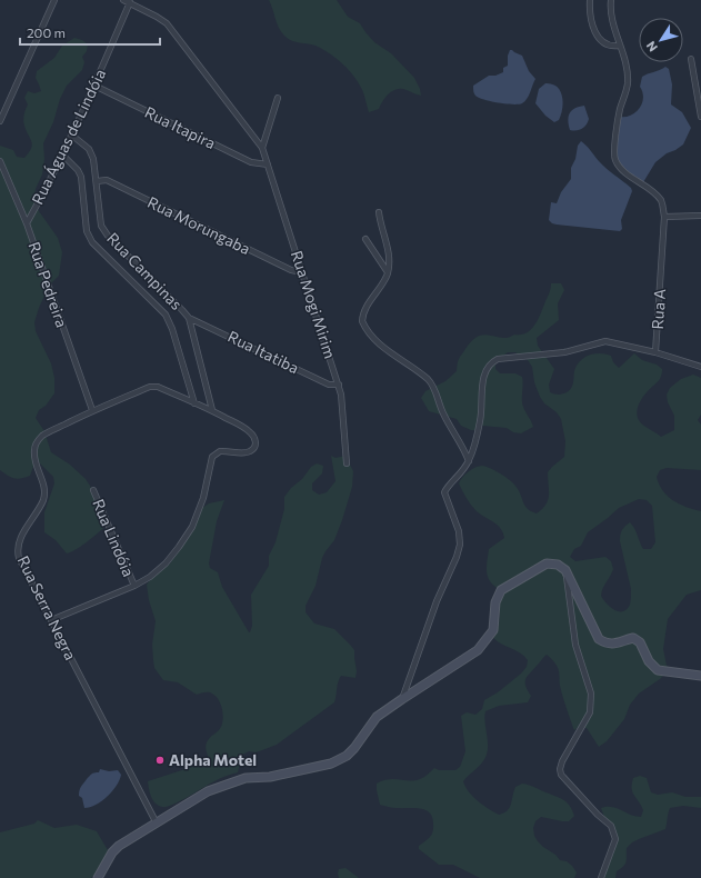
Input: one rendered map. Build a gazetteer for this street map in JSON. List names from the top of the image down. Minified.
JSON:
{"streets":{"street":["Rua Itapira","Rua Águas de Lindóia","Rua Morungaba","Rua Campinas","Rua Pedreira","Rua Mogi Mirim","Rua A","Rua Itatiba","Rua Lindóia","Rua Serra Negra"]},"crossings":[["Rua Itapira","Rua Águas de Lindóia"],["Rua Itapira","Rua Mogi Mirim"],["Rua Águas de Lindóia","Rua Campinas"],["Rua Águas de Lindóia","Rua Pedreira"],["Rua Águas de Lindóia","Rua Mogi Mirim"],["Rua Morungaba","Rua Campinas"],["Rua Morungaba","Rua Mogi Mirim"],["Rua Campinas","Rua Itatiba"],["Rua Campinas","Rua Serra Negra"],["Rua Pedreira","Rua Serra Negra"],["Rua Mogi Mirim","Rua Itatiba"]],"places":["Alpha Motel"],"scale_bar":"200 m","north":"bottom left"}
